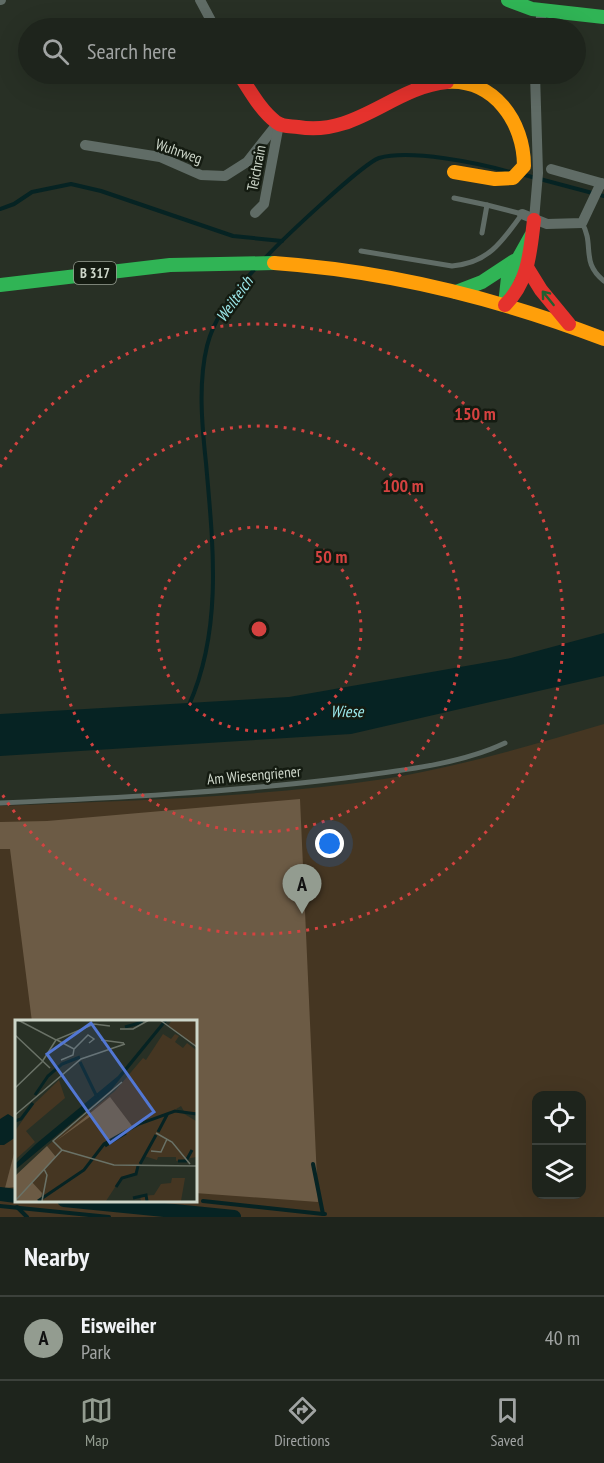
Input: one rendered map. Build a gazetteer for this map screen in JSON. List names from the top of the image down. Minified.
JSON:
{"streets":{"main road":["B 317"],"street":["Wuhrweg","Teichrain"],"lane":["Am Wiesengriener"]},"crossings":[["Wuhrweg","Teichrain"]],"water":["Weilteich","Wiese"],"page":{"search":"Search here","pins":"A","heading":"Nearby","list":[{"mark":"A","name":"Eisweiher","note":"Park","value":"40 m"}],"nav":["Map","Directions","Saved"]},"rings":["150 m","100 m","50 m"]}
